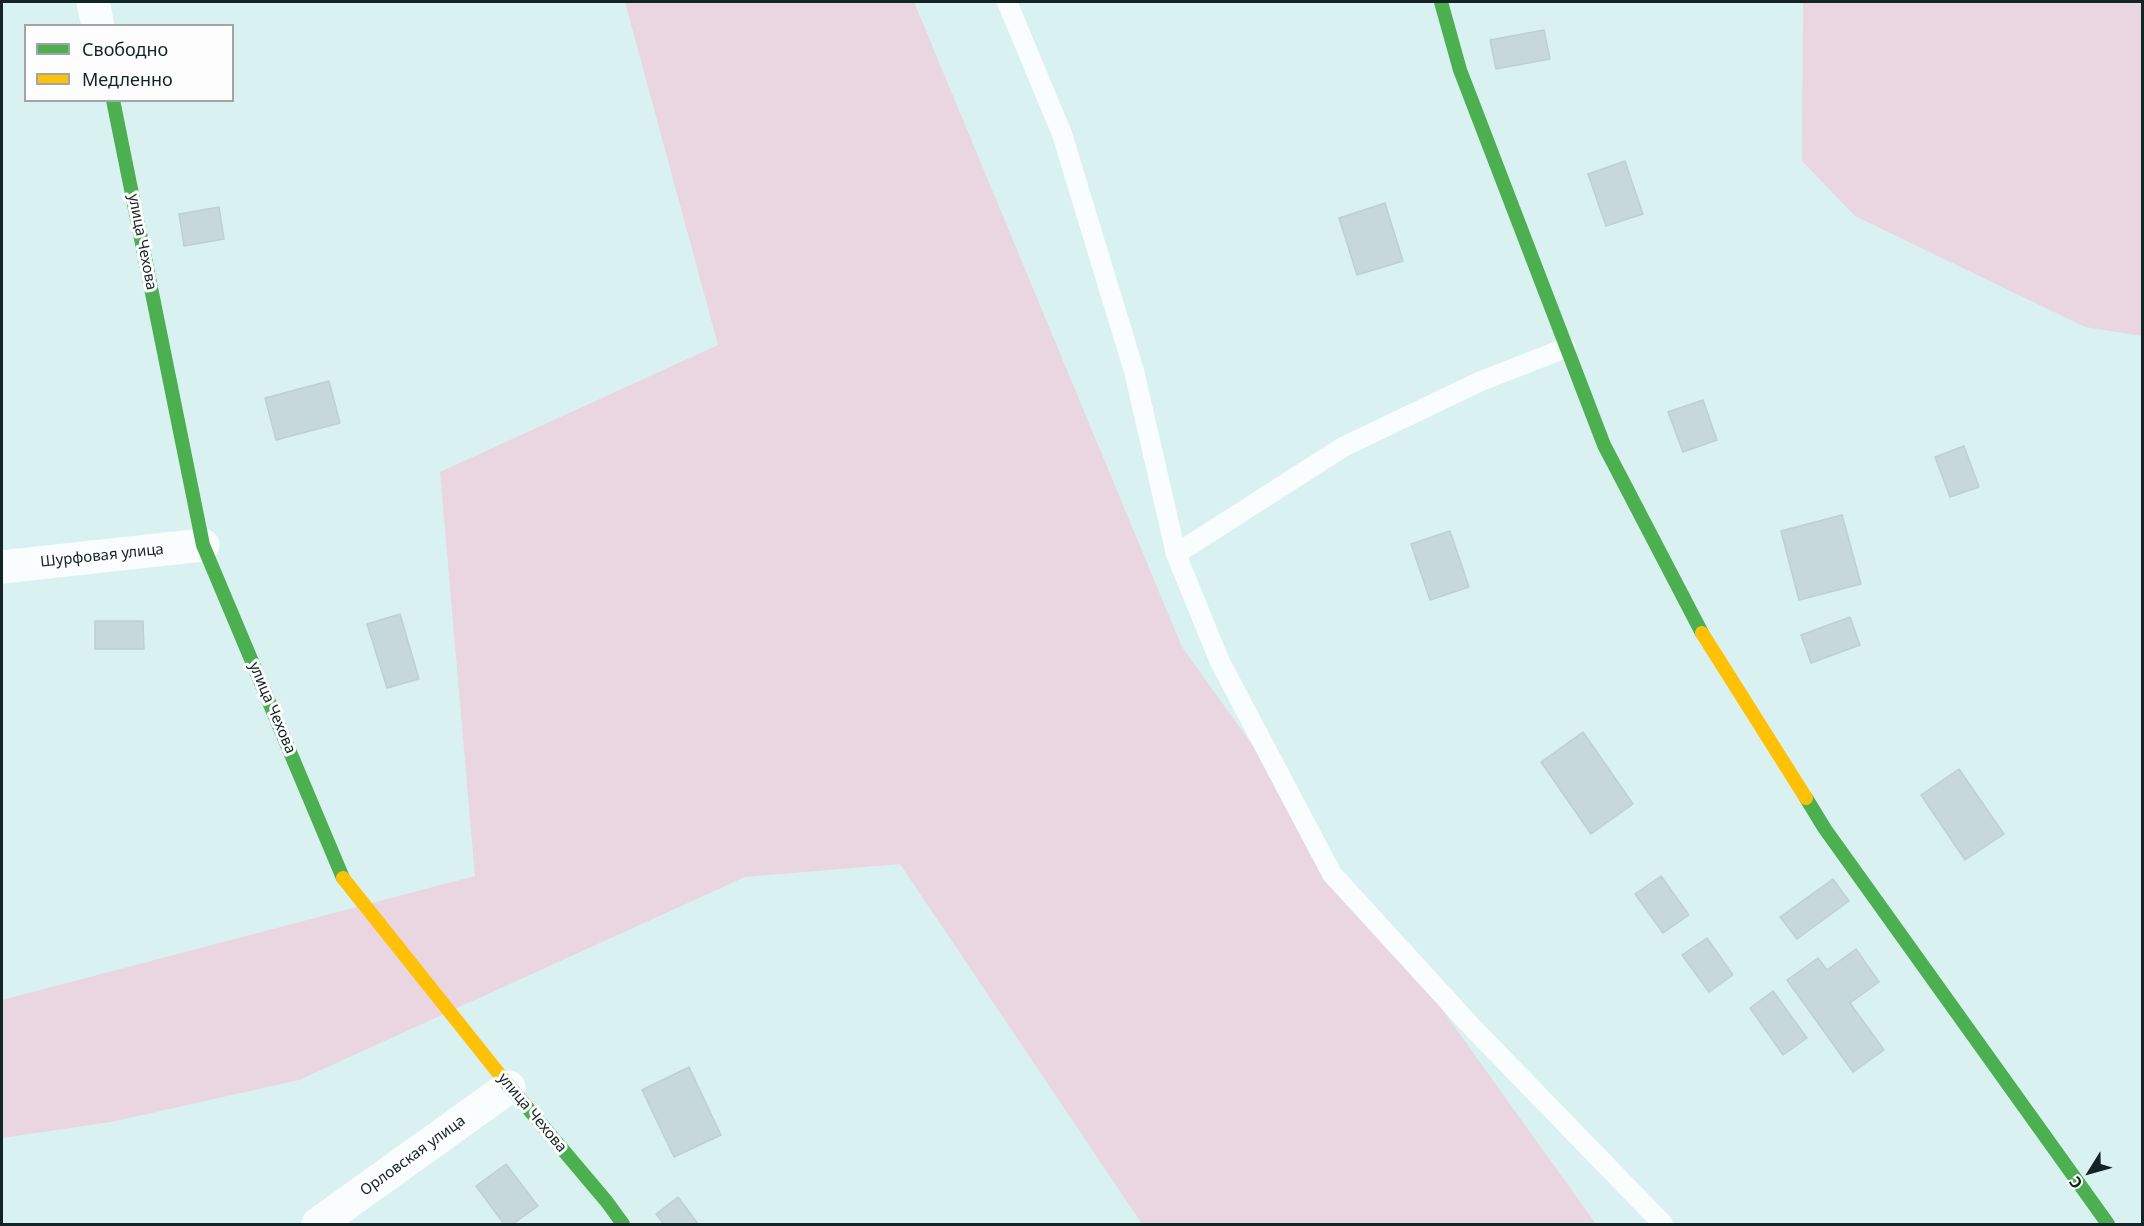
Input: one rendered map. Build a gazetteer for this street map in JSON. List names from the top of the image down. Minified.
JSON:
{"streets":{"street":["улица Чехова","Шурфовая улица","Орловская улица"]},"crossings":[["улица Чехова","Шурфовая улица"],["улица Чехова","Орловская улица"]],"legend":["Свободно","Медленно"],"north":"bottom left"}
